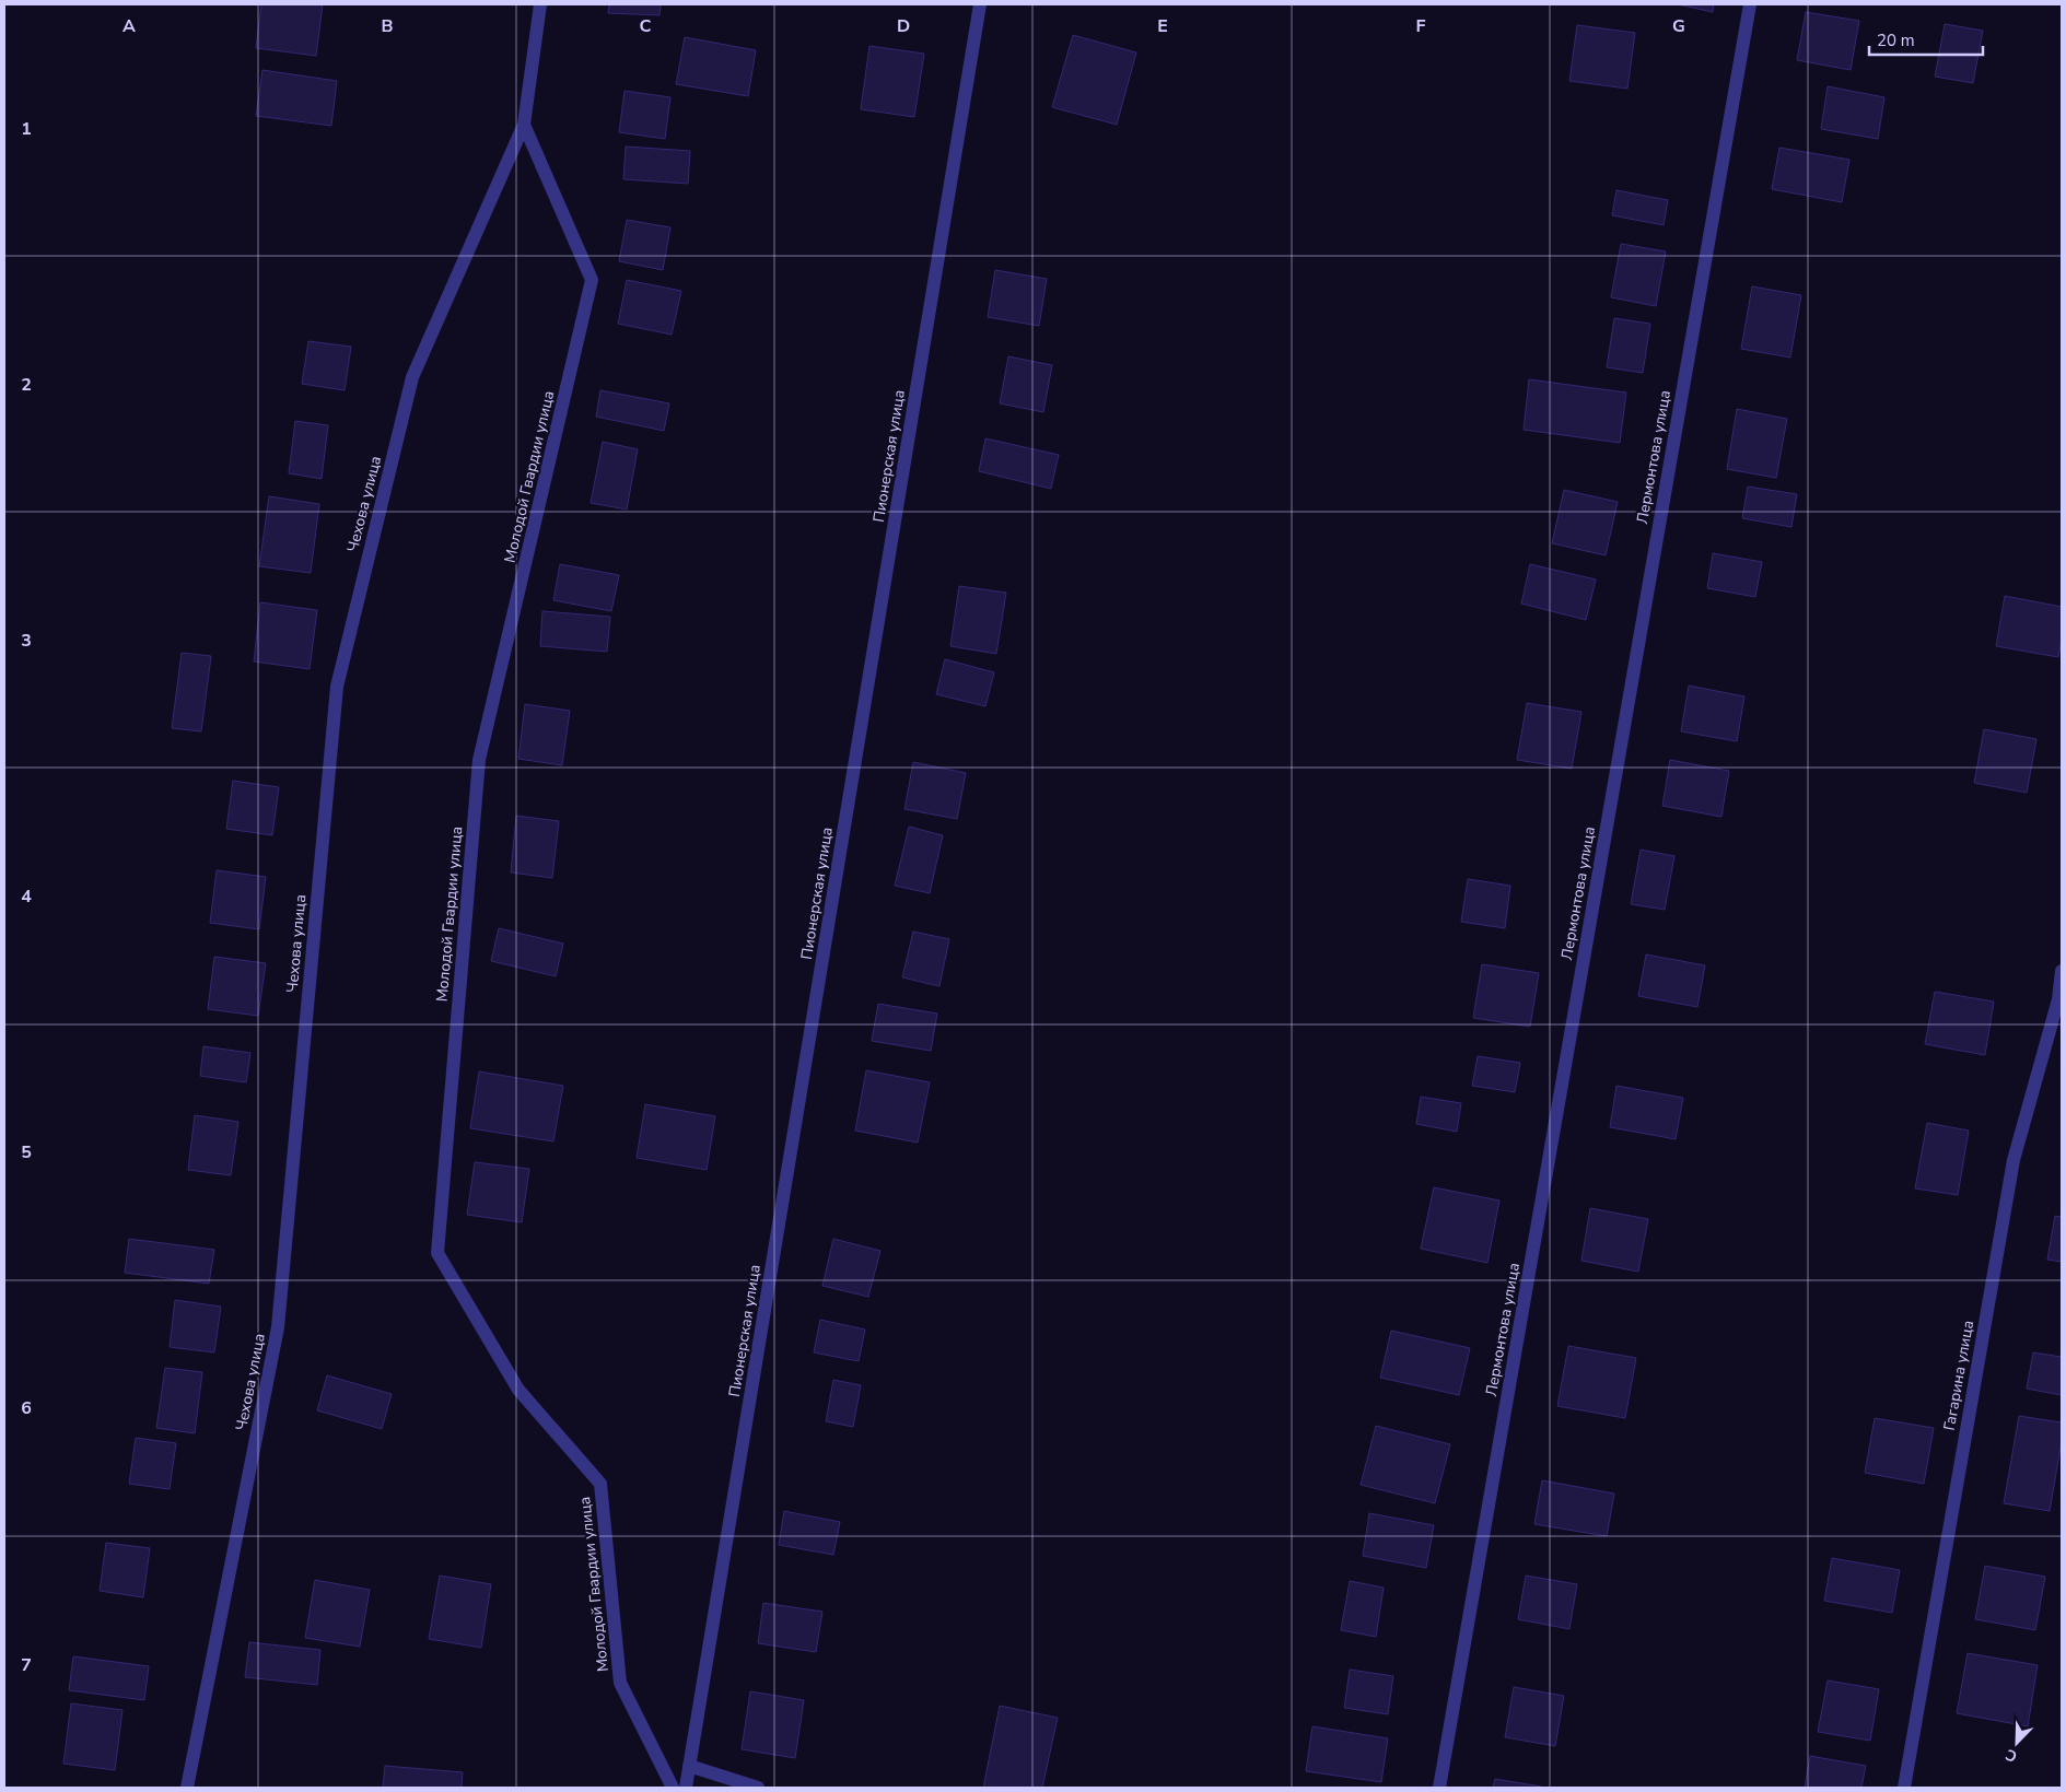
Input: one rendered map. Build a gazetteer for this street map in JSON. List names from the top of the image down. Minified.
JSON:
{"streets":{"street":["Пионерская улица","Лермонтова улица","Молодой Гвардии улица","Чехова улица","Гагарина улица"]},"crossings":[["Молодой Гвардии улица","Чехова улица"]],"scale_bar":"20 m","north":"bottom left","grid":{"columns":["A","B","C","D","E","F","G"],"rows":["1","2","3","4","5","6","7"]}}
